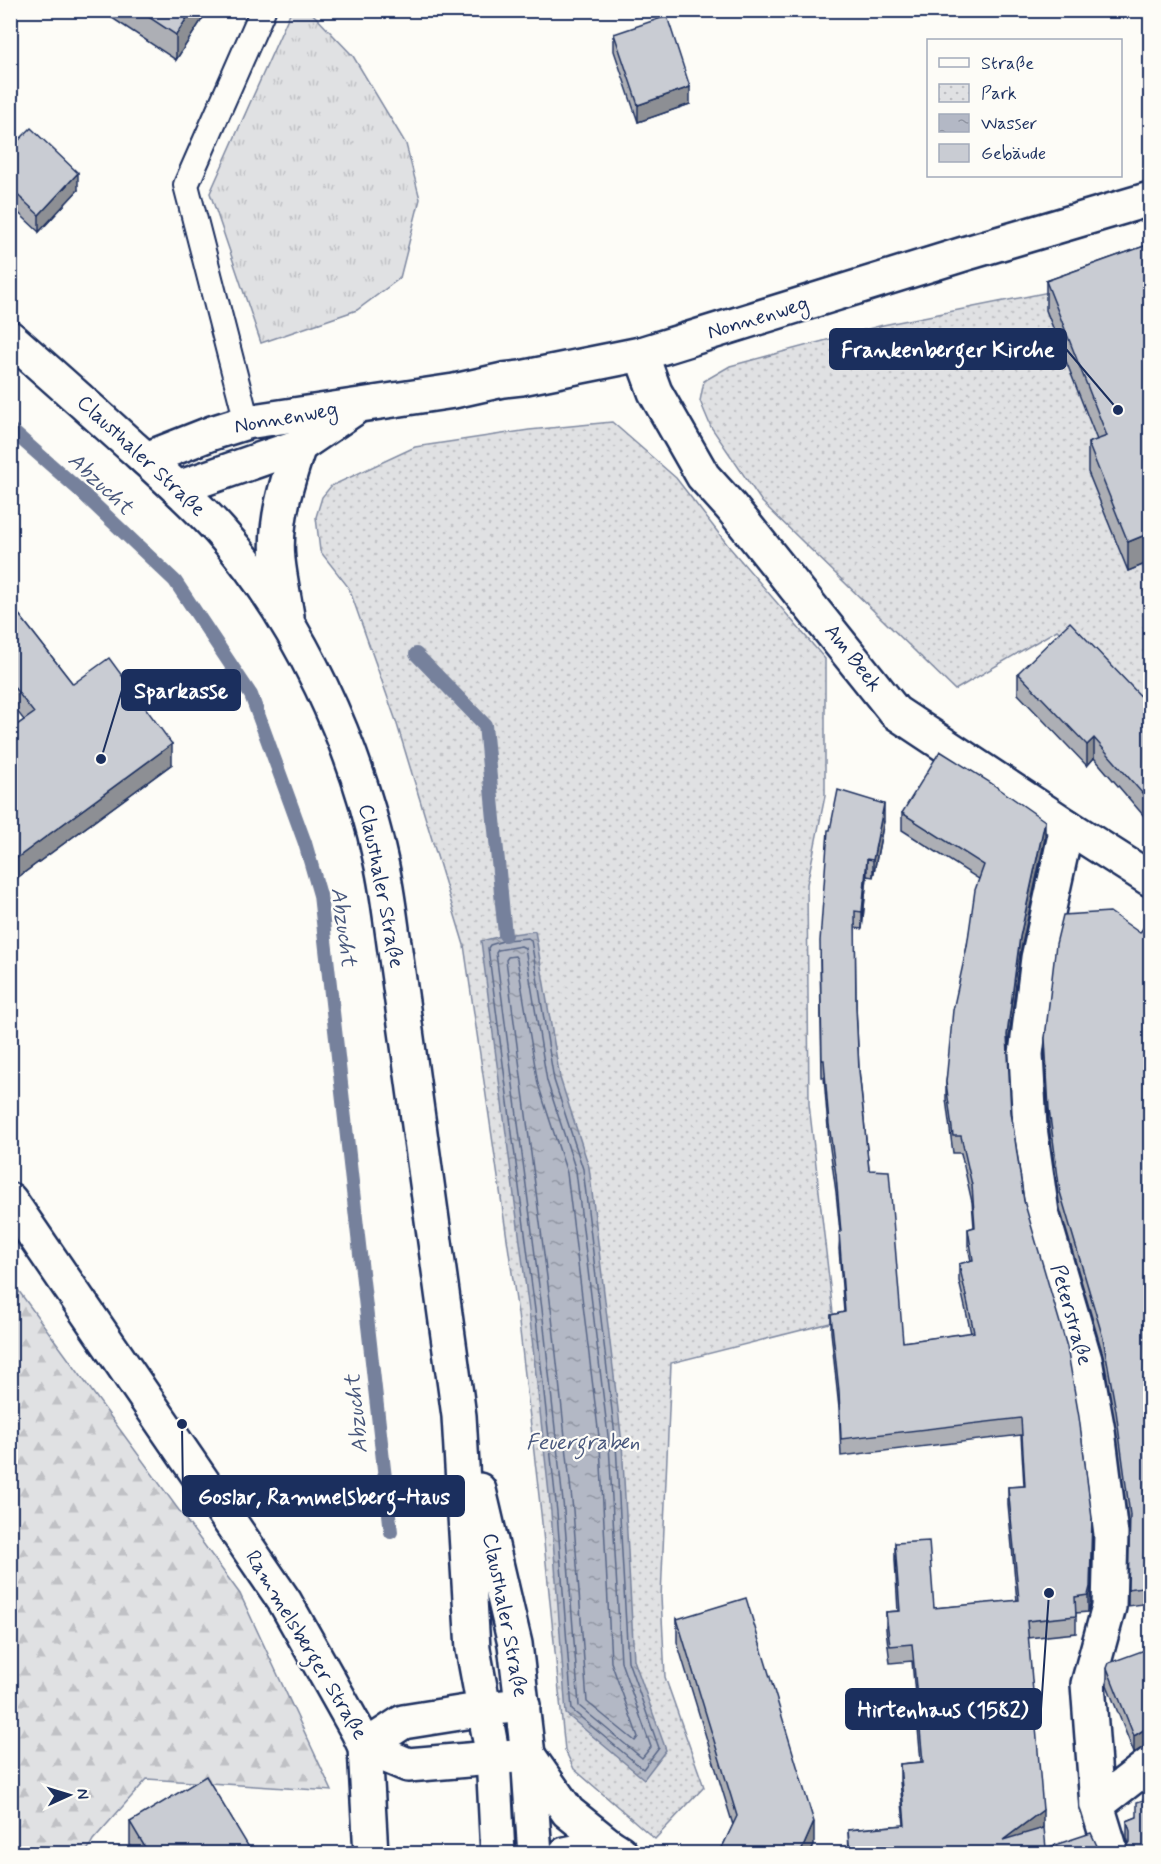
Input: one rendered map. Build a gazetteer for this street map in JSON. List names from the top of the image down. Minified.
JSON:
{"streets":{"main road":["Nonnenweg","Clausthaler Straße","Am Beek","Peterstraße","Rammelsberger Straße"]},"crossings":[["Nonnenweg","Clausthaler Straße"],["Nonnenweg","Am Beek"],["Clausthaler Straße","Rammelsberger Straße"],["Am Beek","Peterstraße"]],"water":["Abzucht","Feuergraben"],"places":["Frankenberger Kirche","Sparkasse","Goslar, Rammelsberg-Haus","Hirtenhaus (1582)"],"legend":["Straße","Park","Wasser","Gebäude"],"north":"right"}
